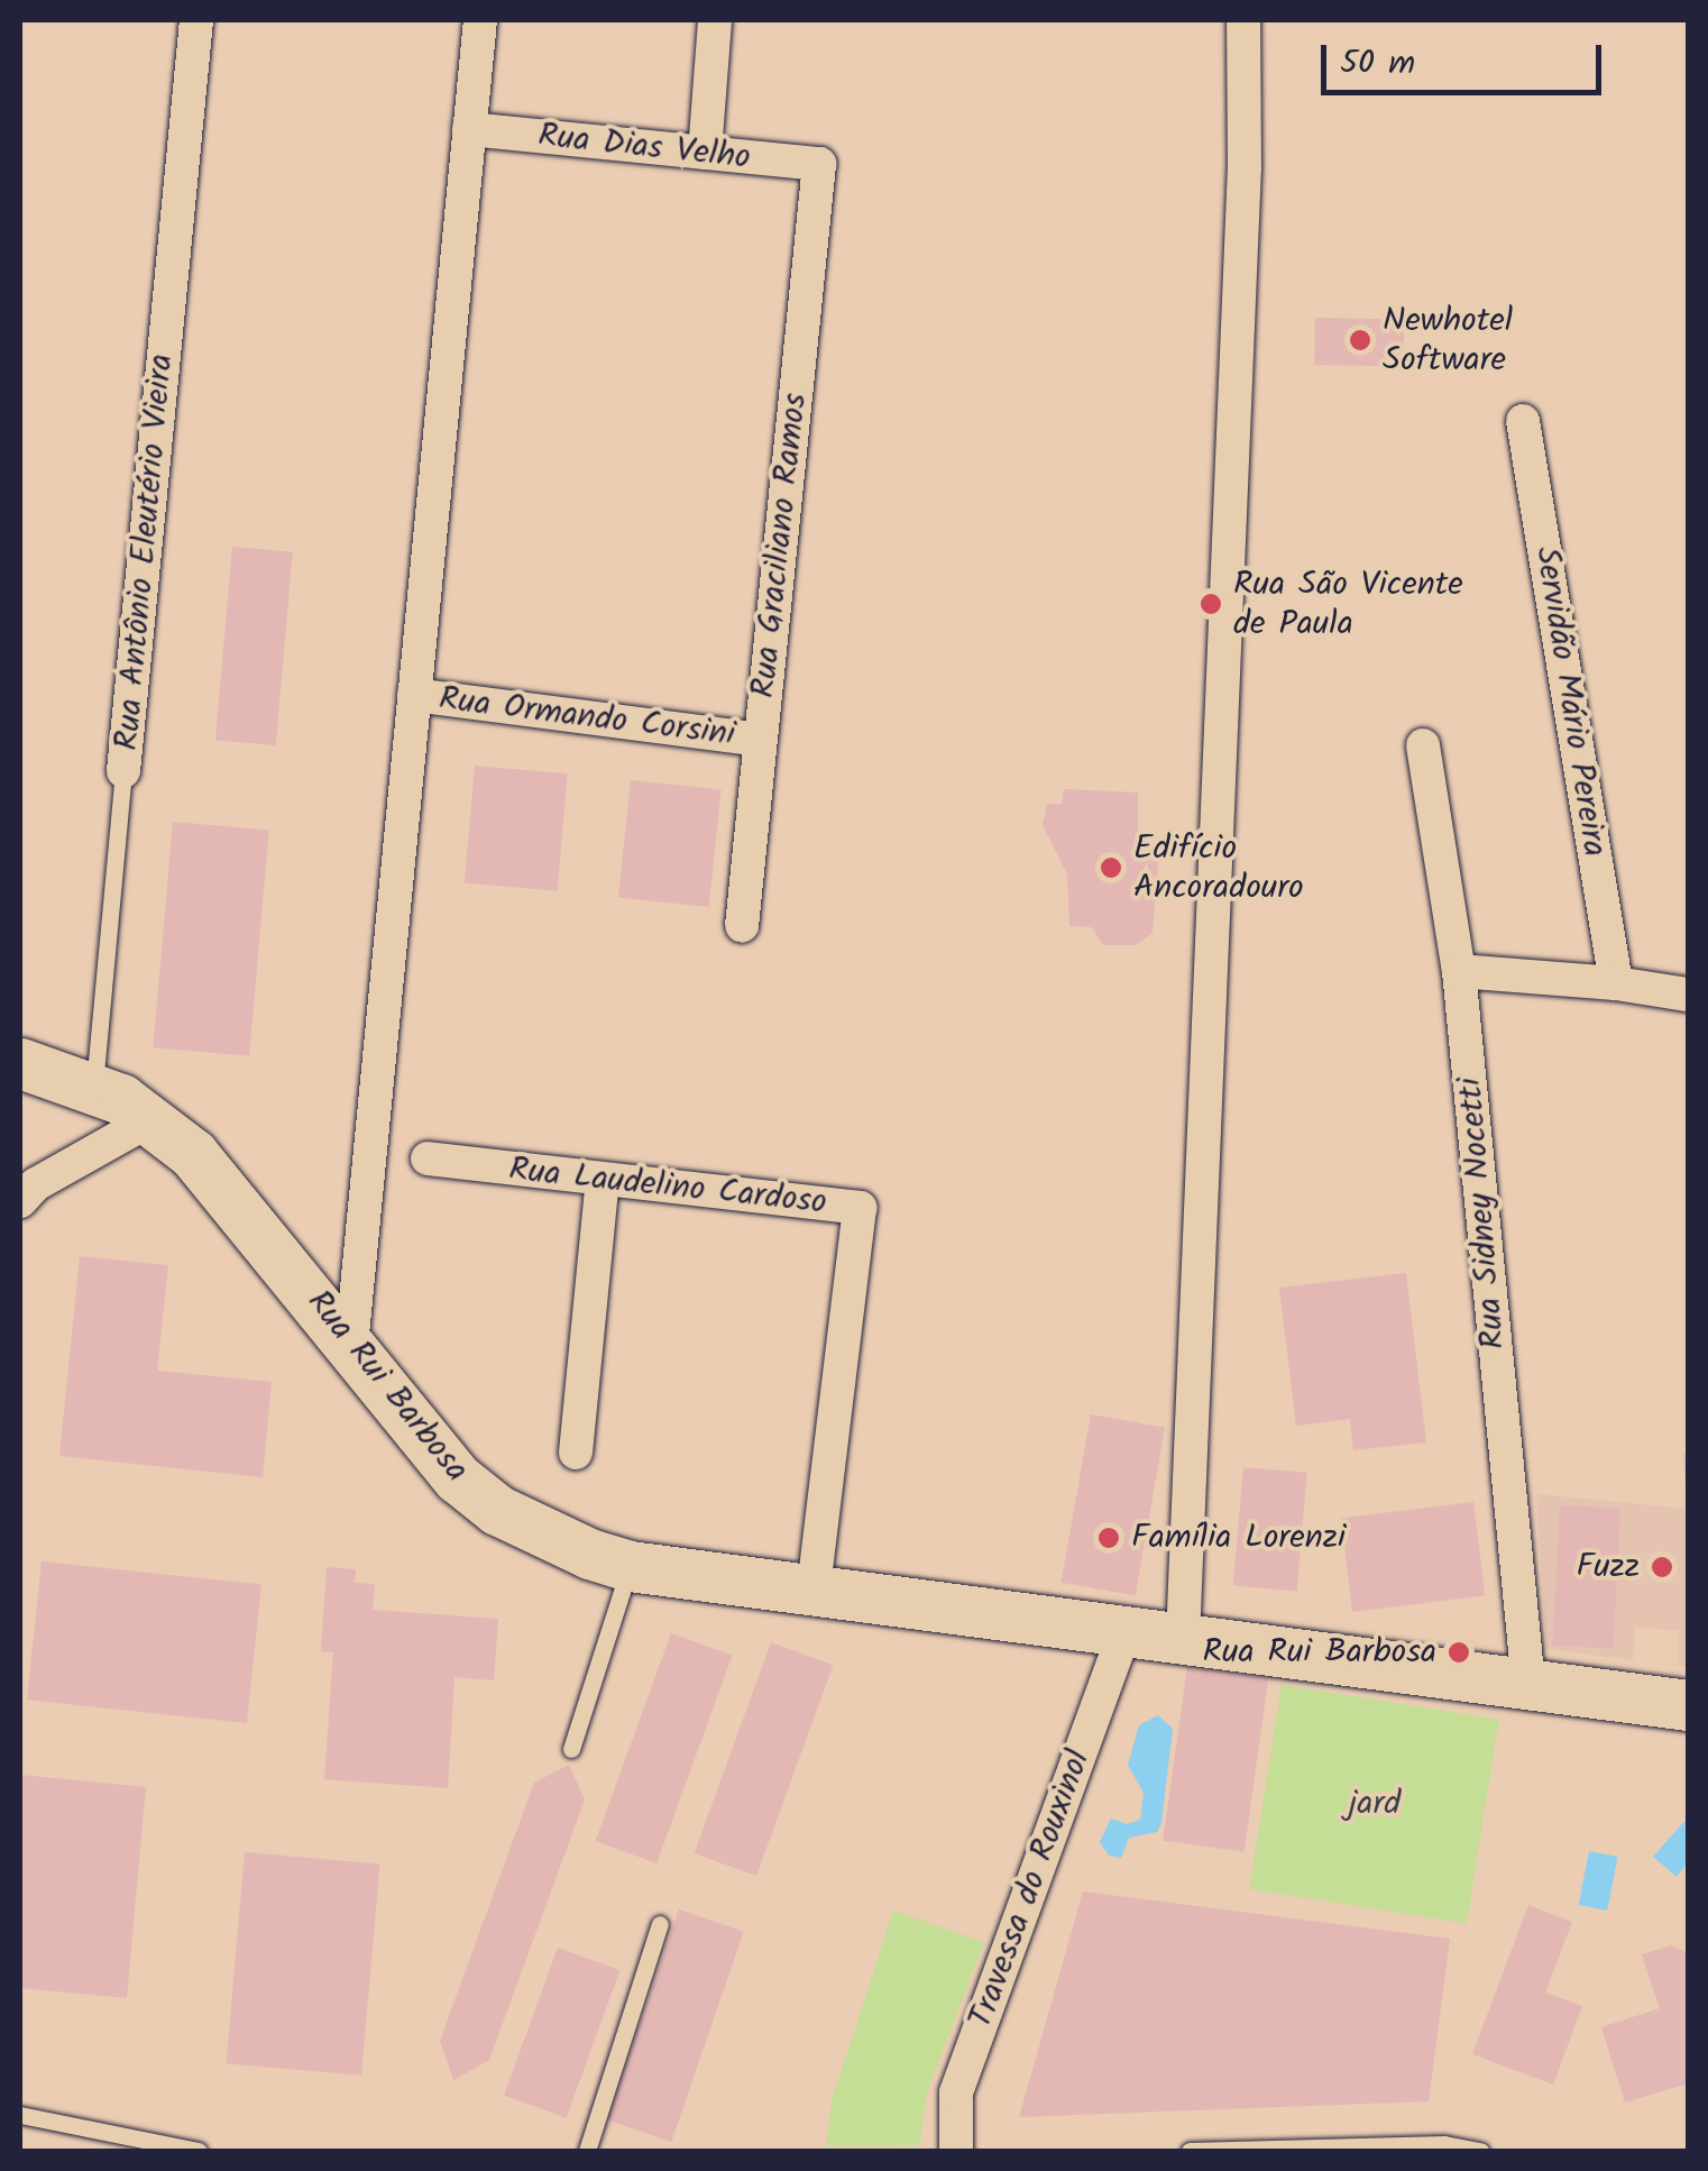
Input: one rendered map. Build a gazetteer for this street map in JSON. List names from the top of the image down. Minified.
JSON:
{"streets":{"main road":["Rua Rui Barbosa"],"street":["Rua Dias Velho","Rua Graciliano Ramos","Rua Antônio Eleutério Vieira","Servidão Mário Pereira","Rua Ormando Corsini","Rua Laudelino Cardoso","Rua Sidney Nocetti","Travessa do Rouxinol"]},"crossings":[["Rua Dias Velho","Rua Graciliano Ramos"],["Rua Graciliano Ramos","Rua Ormando Corsini"],["Rua Antônio Eleutério Vieira","Rua Rui Barbosa"],["Rua Laudelino Cardoso","Rua Rui Barbosa"],["Rua Sidney Nocetti","Rua Rui Barbosa"],["Rua Rui Barbosa","Travessa do Rouxinol"]],"parks":["jard"],"places":["Newhotel Software","Rua São Vicente de Paula","Edifício Ancoradouro","Família Lorenzi","Fuzz","Rua Rui Barbosa"],"scale_bar":"50 m"}
